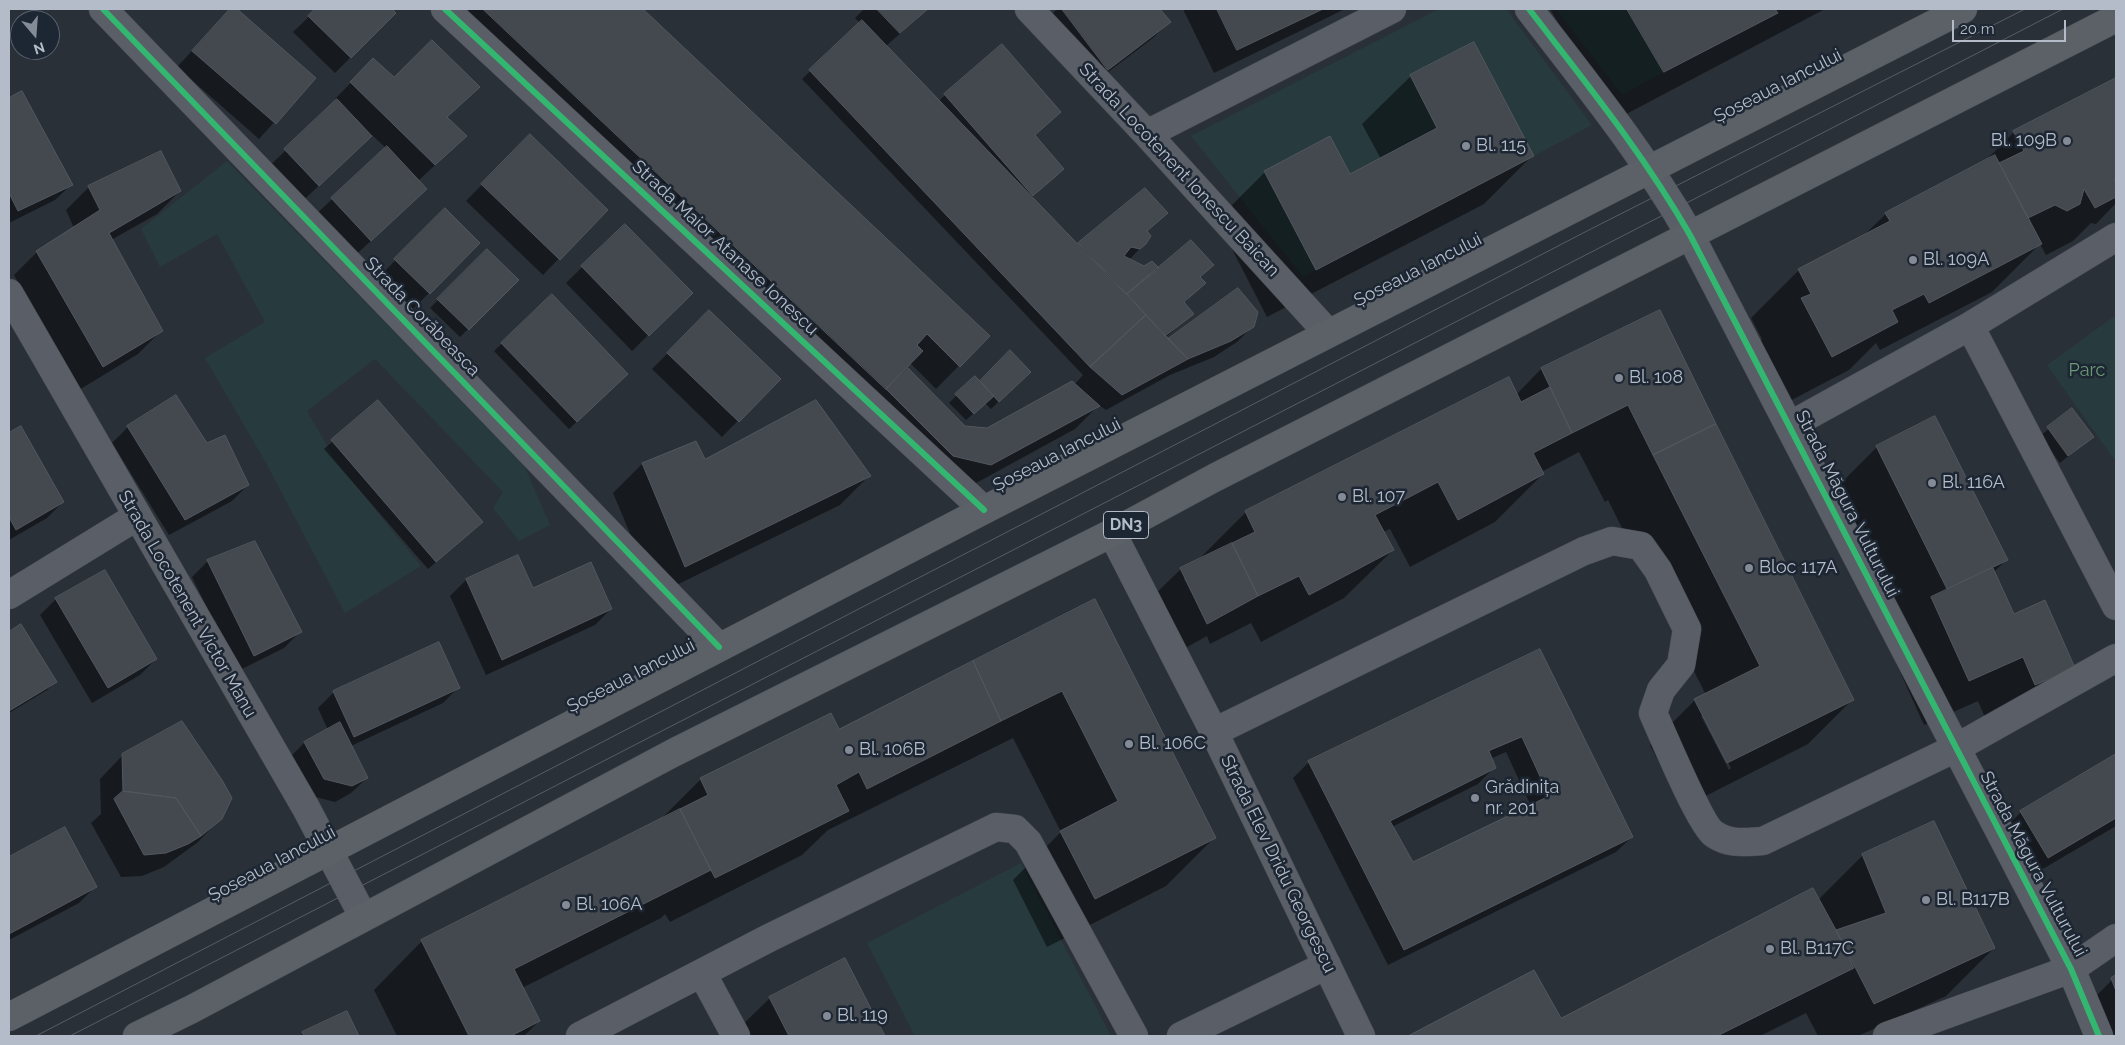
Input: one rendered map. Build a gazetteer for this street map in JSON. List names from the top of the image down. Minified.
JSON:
{"streets":{"main road":["Șoseaua Iancului","DN3"],"street":["Strada Locotenent Ionescu Baican","Strada Maior Atanase Ionescu","Strada Corăbeasca","Strada Măgura Vulturului","Strada Locotenent Victor Manu","Strada Elev Dridu Georgescu"]},"crossings":[["Șoseaua Iancului","Strada Locotenent Ionescu Baican"],["Șoseaua Iancului","Strada Maior Atanase Ionescu"],["Șoseaua Iancului","Strada Corăbeasca"],["Șoseaua Iancului","Strada Măgura Vulturului"],["Șoseaua Iancului","Strada Locotenent Victor Manu"],["Strada Măgura Vulturului","DN3"],["DN3","Strada Locotenent Victor Manu"],["DN3","Strada Elev Dridu Georgescu"]],"parks":["Parc"],"places":["Bl. 109B","Bl. 115","Bl. 109A","Bl. 108","Bl. 116A","Bl. 107","Bloc 117A","Bl. 106C","Bl. 106B","Grădinița nr. 201","Bl. B117B","Bl. 106A","Bl. B117C","Bl. 119"],"scale_bar":"20 m","north":"bottom"}
